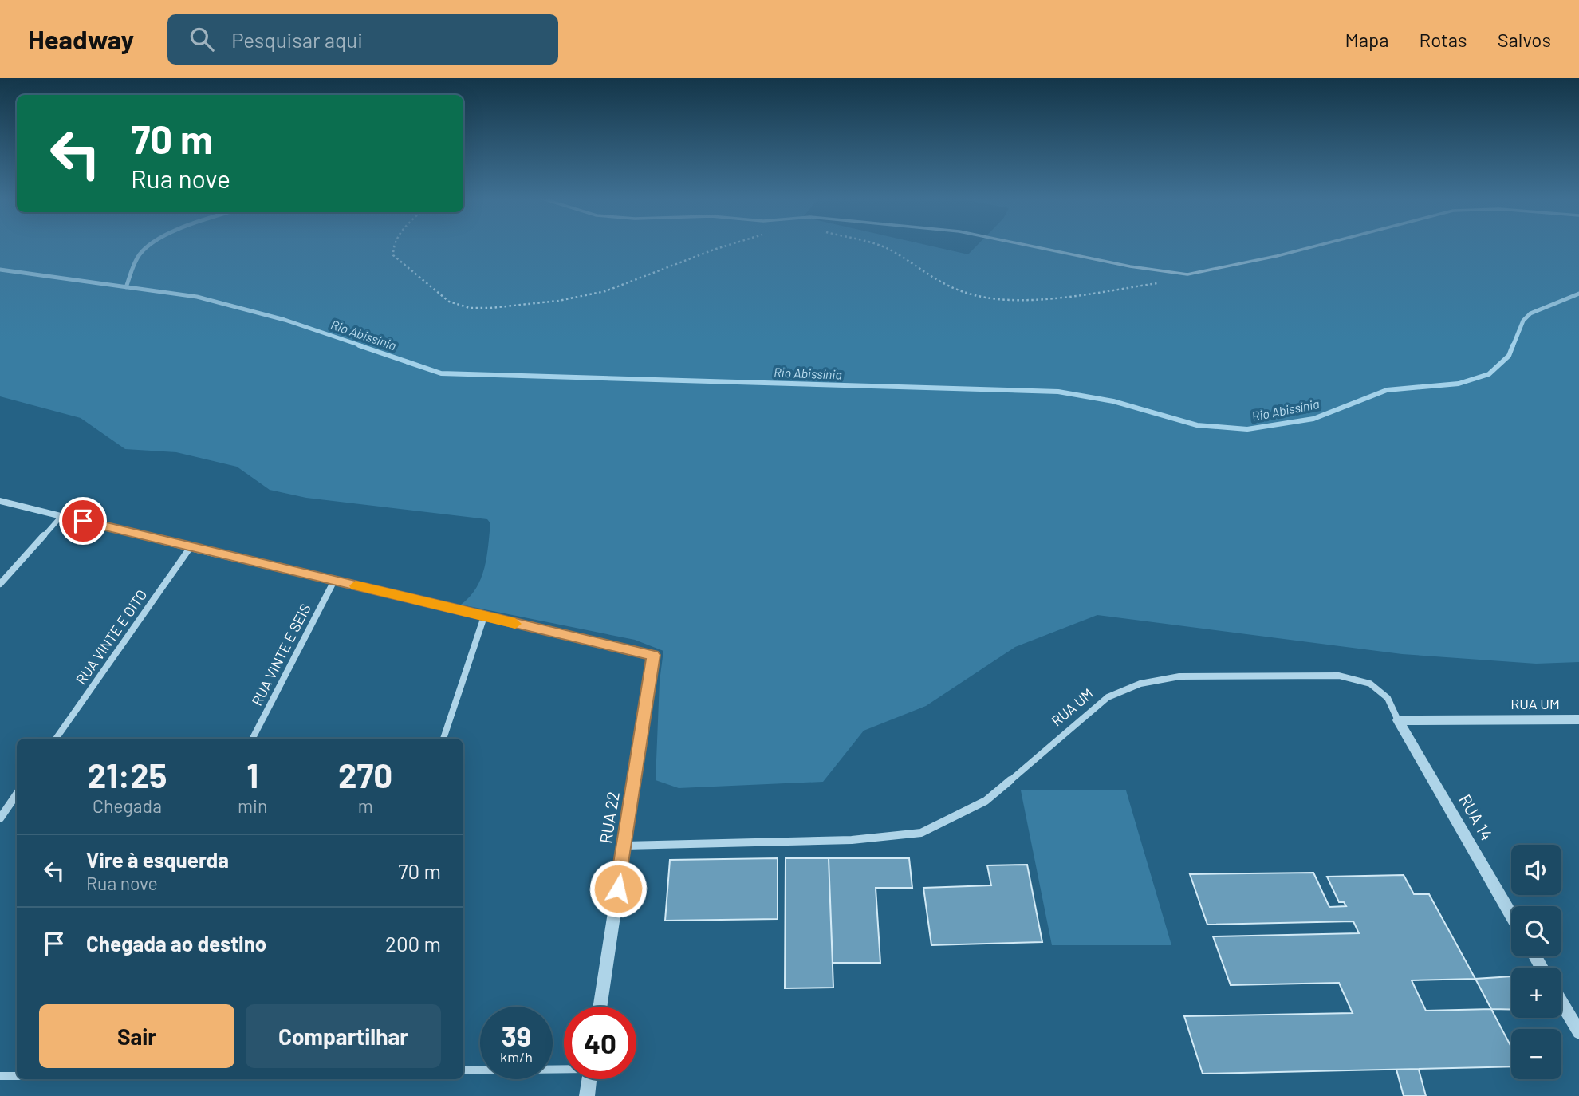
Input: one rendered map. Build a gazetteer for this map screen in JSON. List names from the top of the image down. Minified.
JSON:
{"streets":{"street":["RUA VINTE E OITO","RUA VINTE E SEIS","RUA UM","RUA 22","RUA 14"]},"crossings":[["RUA UM","RUA 22"],["RUA UM","RUA 14"]],"water":["Rio Abissínia"],"page":{"header":"Headway","search":"Pesquisar aqui","nav":["Mapa","Rotas","Salvos"],"turn":["70 m","Rua nove"],"eta":["21:25","Chegada","1","min","270","m"],"list":[{"name":"Vire à esquerda","note":"Rua nove","value":"70 m"},{"name":"Chegada ao destino","value":"200 m"}],"map_buttons":["+","−"],"buttons":["Sair","Compartilhar"],"speed":"39 km/h","limit":"40"}}
